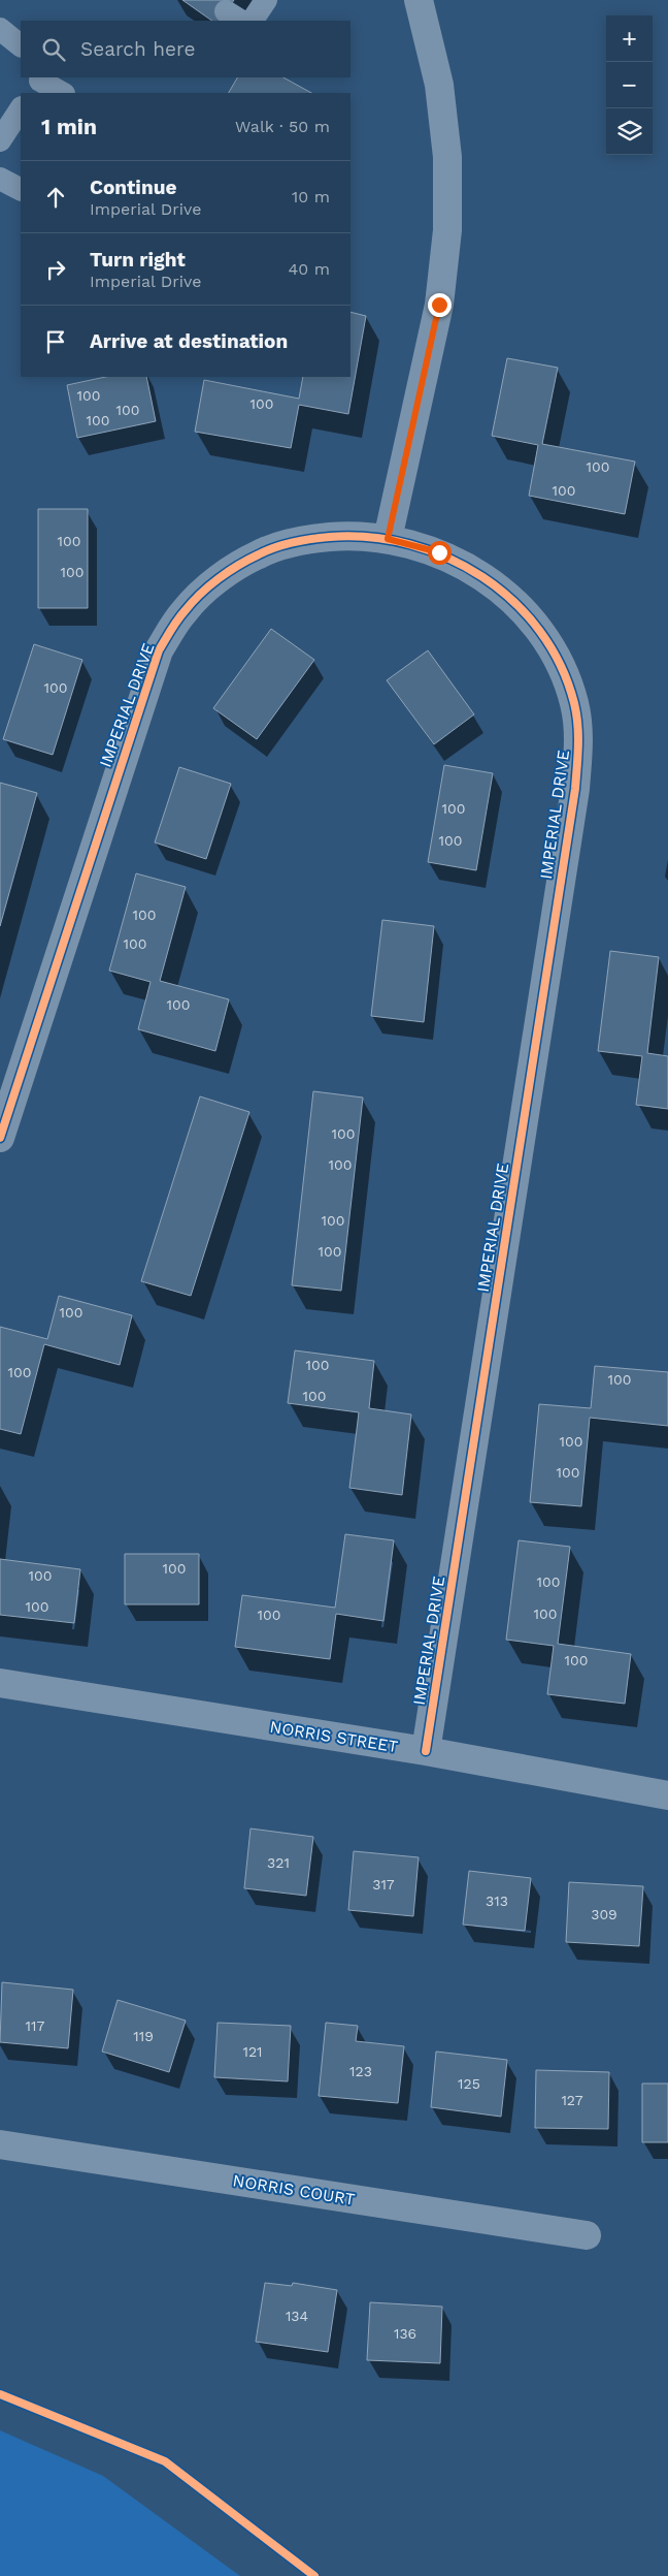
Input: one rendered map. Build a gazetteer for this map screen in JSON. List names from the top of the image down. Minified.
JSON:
{"streets":{"street":["IMPERIAL DRIVE","NORRIS STREET","NORRIS COURT"]},"crossings":[["IMPERIAL DRIVE","NORRIS STREET"]],"house_numbers":["100","100","100","100","100","100","100","100","100","100","100","100","100","100","100","100","100","100","100","100","100","100","100","100","100","100","100","100","100","100","100","100","321","317","313","309","117","119","121","123","125","127","134","136"],"page":{"map_buttons":["+","−"],"search":"Search here","heading":["1 min","Walk · 50 m"],"list":[["Continue","Imperial Drive","10 m"],["Turn right","Imperial Drive","40 m"],"Arrive at destination"]}}
